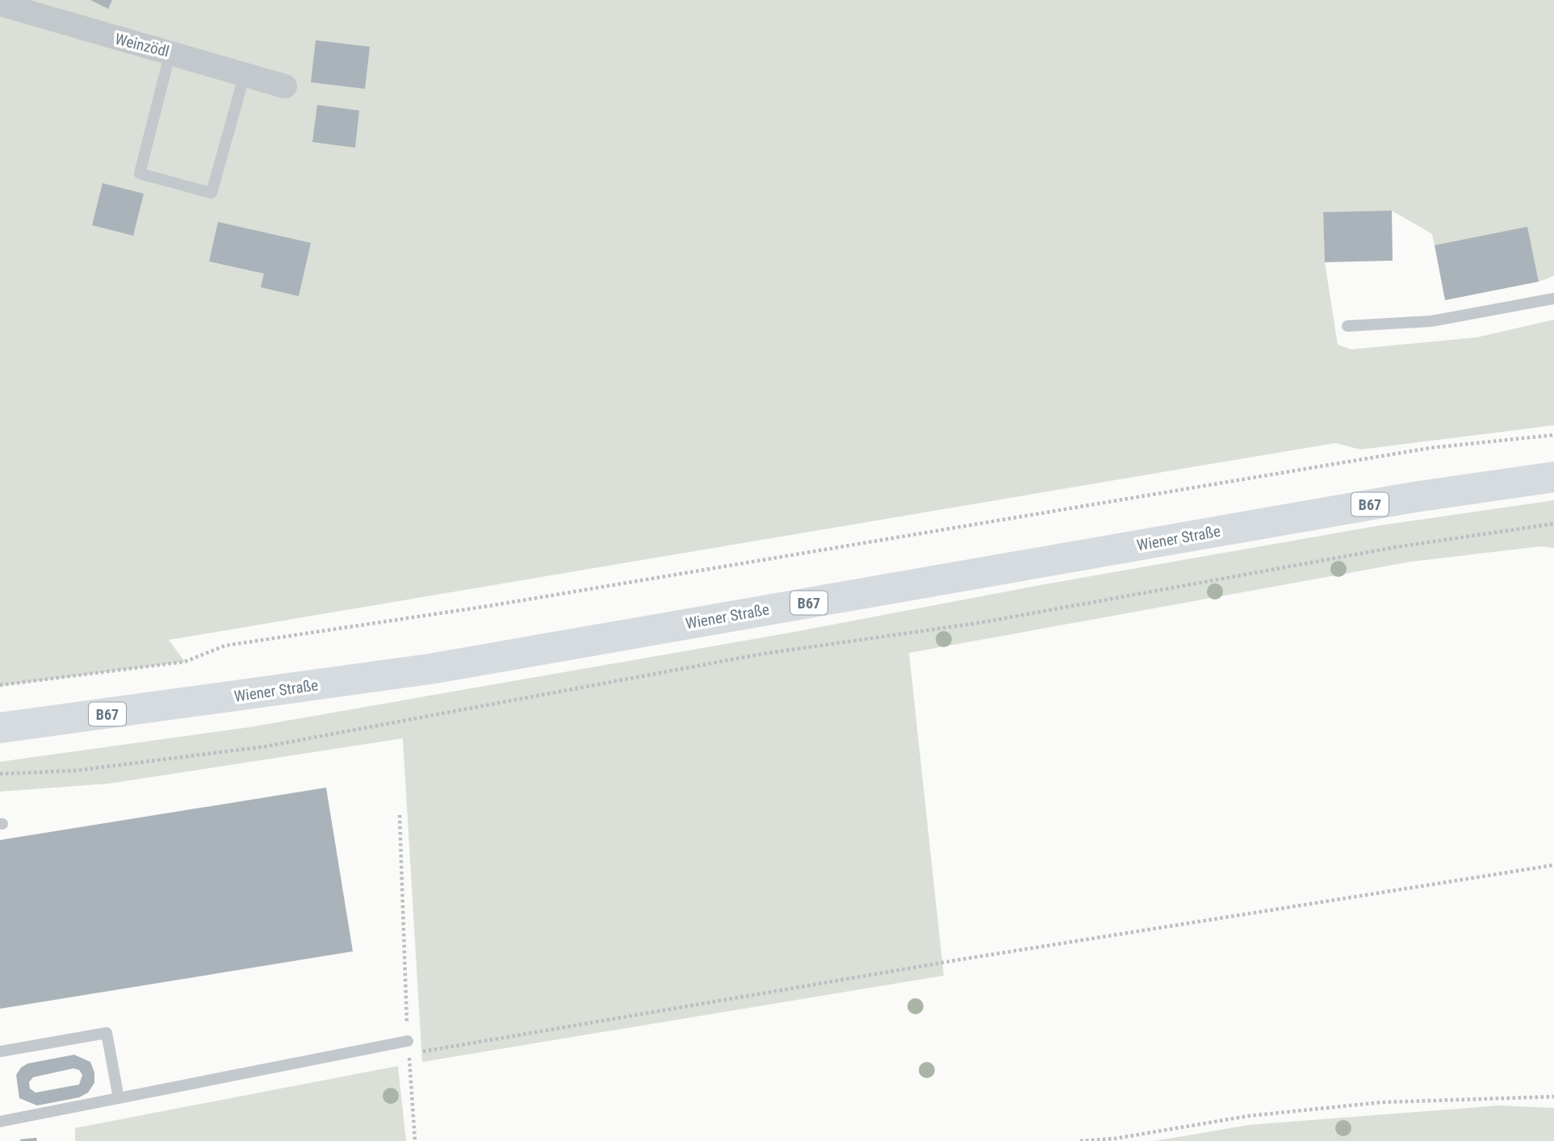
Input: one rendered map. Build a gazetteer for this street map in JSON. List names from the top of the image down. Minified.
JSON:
{"streets":{"main road":["B67","Wiener Straße"],"street":["Weinzödl"]}}
